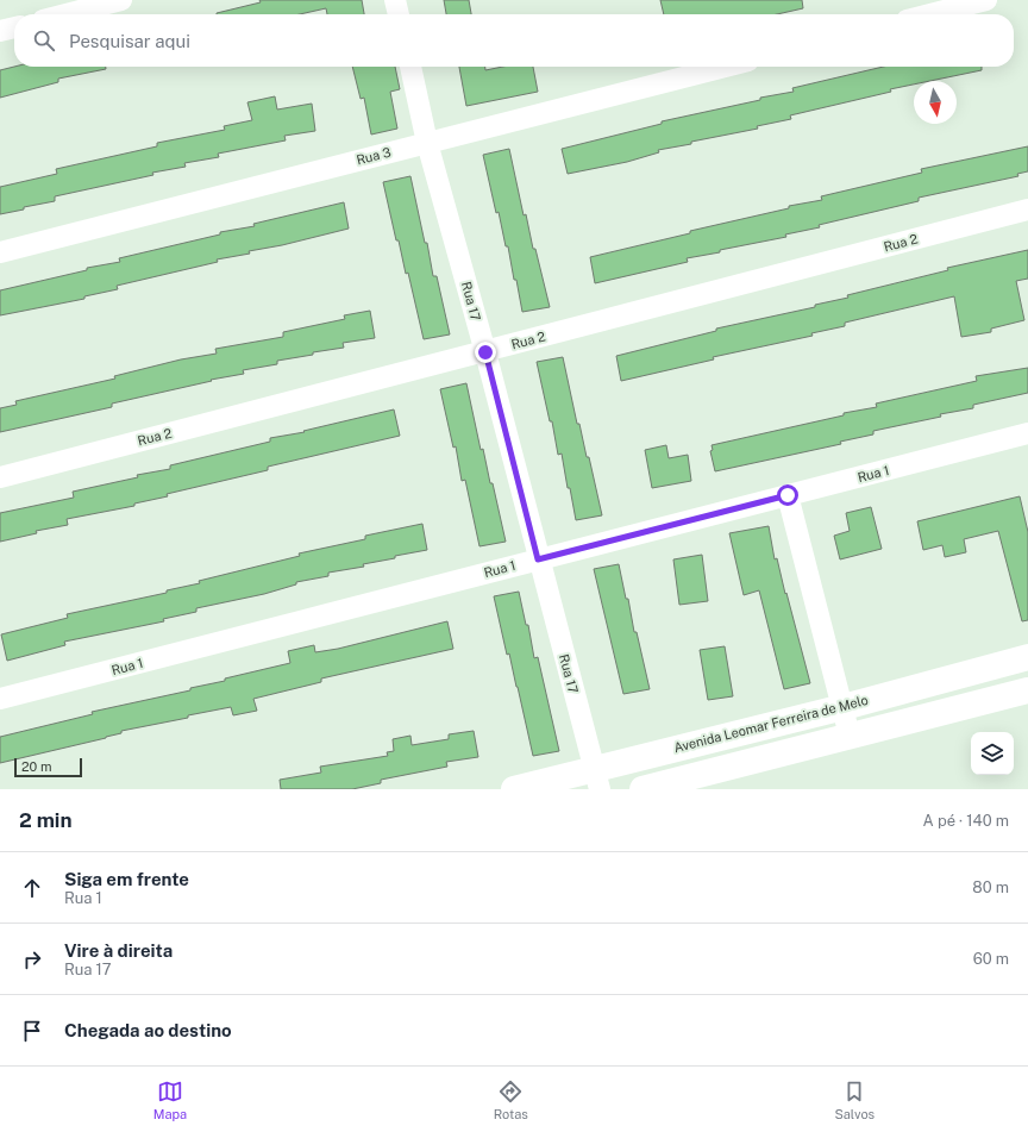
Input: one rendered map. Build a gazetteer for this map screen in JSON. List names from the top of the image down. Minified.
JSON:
{"streets":{"street":["Rua 3","Rua 2","Rua 17","Rua 1","Avenida Leomar Ferreira de Melo"]},"crossings":[["Rua 3","Rua 17"],["Rua 2","Rua 17"],["Rua 17","Rua 1"],["Rua 17","Avenida Leomar Ferreira de Melo"]],"scale_bar":"20 m","north":"bottom","page":{"search":"Pesquisar aqui","scale":"20 m","heading":["2 min","A pé · 140 m"],"list":[["Siga em frente","Rua 1","80 m"],["Vire à direita","Rua 17","60 m"],"Chegada ao destino"],"nav":["Mapa","Rotas","Salvos"]}}
